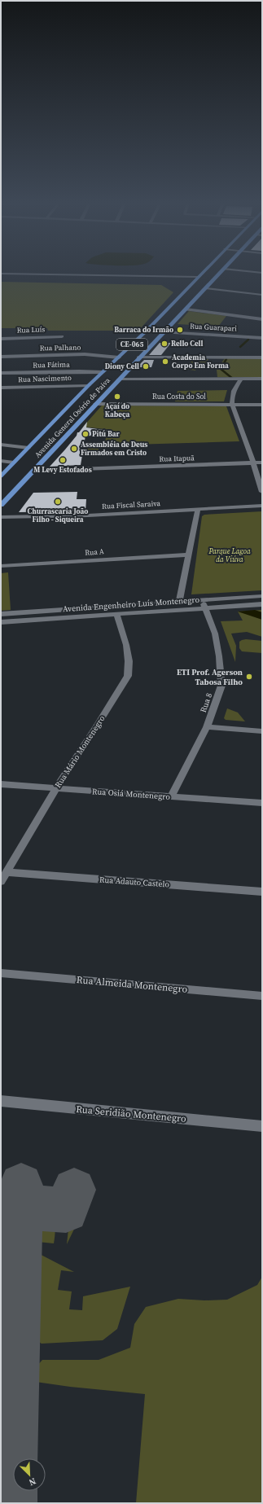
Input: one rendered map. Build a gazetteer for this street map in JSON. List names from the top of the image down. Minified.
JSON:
{"streets":{"main road":["CE-065","Avenida General Osório de Paiva"],"street":["Rua Guarapari","Rua Luís","Rua Palhano","Rua Fátima","Rua Nascimento","Rua Costa do Sol","Rua Itapuã","Rua Fiscal Saraiva","Rua A","Avenida Engenheiro Luís Montenegro","Rua 8","Rua Mário Montenegro","Rua Osiá Montenegro","Rua Adauto Castelo","Rua Almeida Montenegro","Rua Seridião Montenegro"]},"crossings":[["Rua Guarapari","Avenida General Osório de Paiva"],["Rua Palhano","Avenida General Osório de Paiva"],["Rua Fátima","Avenida General Osório de Paiva"],["Rua Nascimento","Avenida General Osório de Paiva"],["Rua Costa do Sol","Avenida General Osório de Paiva"],["Avenida General Osório de Paiva","Rua Itapuã"],["Avenida Engenheiro Luís Montenegro","Rua 8"],["Avenida Engenheiro Luís Montenegro","Rua Mário Montenegro"],["Rua 8","Rua Osiá Montenegro"],["Rua Mário Montenegro","Rua Osiá Montenegro"],["Rua Mário Montenegro","Rua Adauto Castelo"]],"parks":["Parque Lagoa da Viúva"],"places":["Barraca do Irmão","Rello Cell","Academia Corpo Em Forma","Diony Cell","Açaí do Kabeça","Pitú Bar","Assembléia de Deus Firmados em Cristo","M Levy Estofados","Churrascaria João Filho - Siqueira","ETI Prof. Agerson Tabosa Filho"],"north":"bottom right"}
